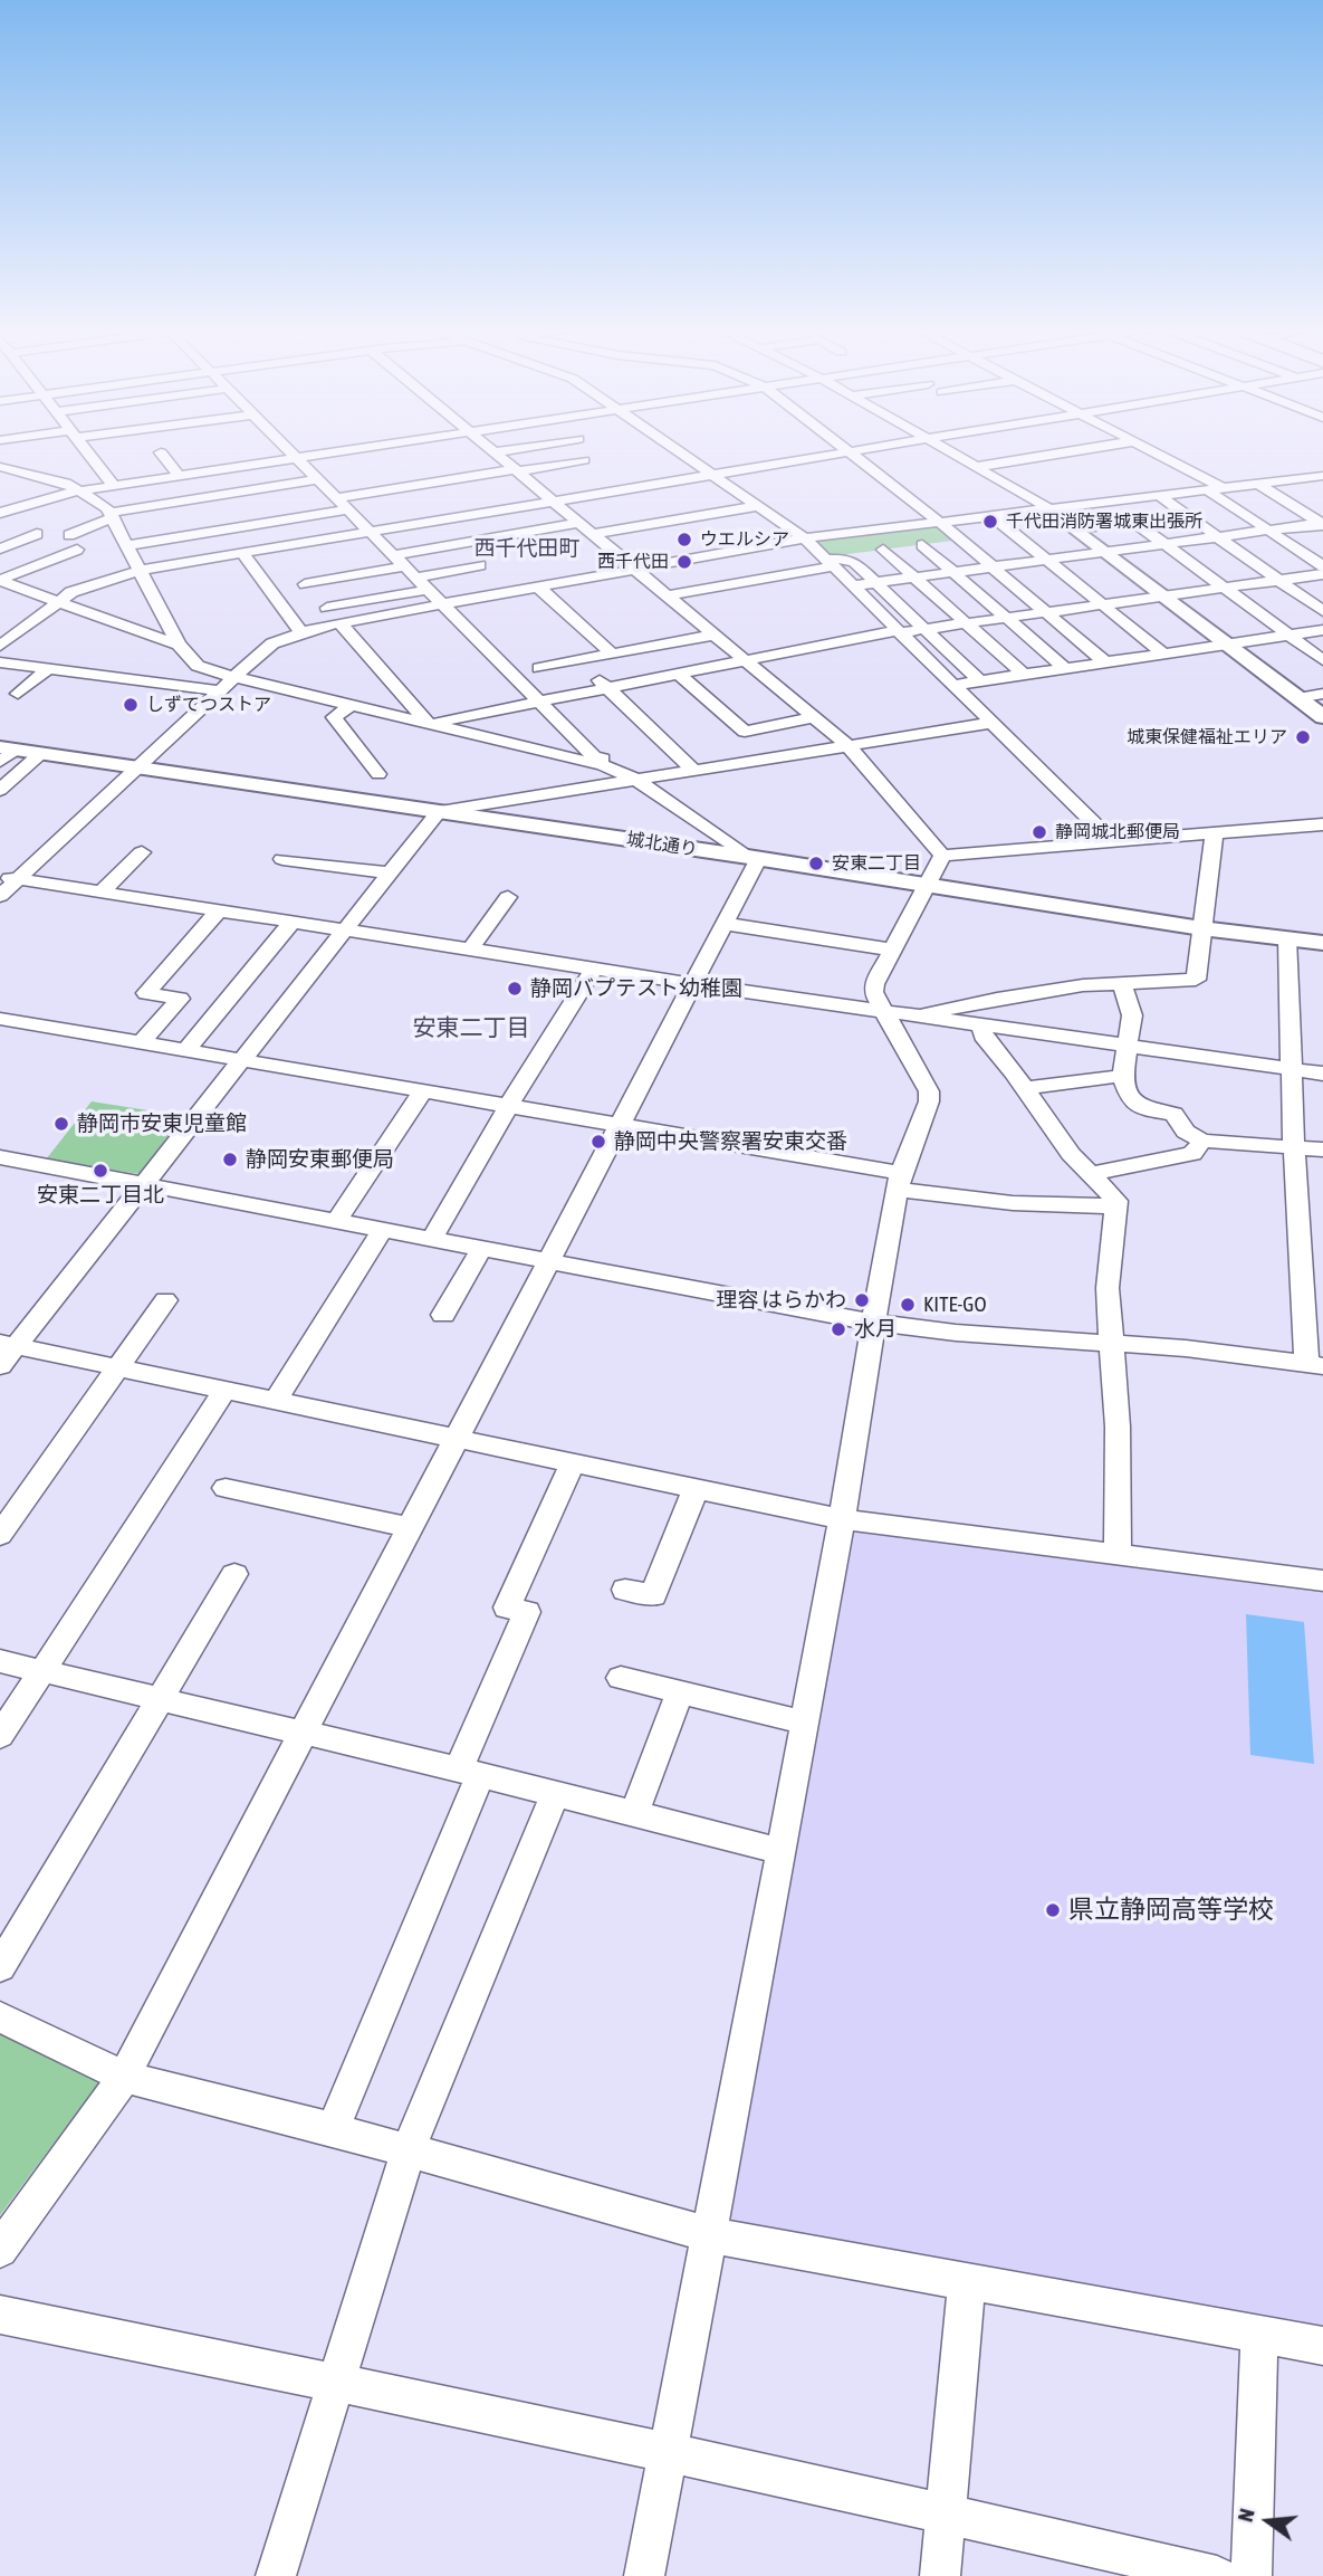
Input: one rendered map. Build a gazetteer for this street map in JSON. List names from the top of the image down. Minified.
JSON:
{"streets":{"street":["城北通り"]},"districts":["西千代田町","安東二丁目"],"places":["千代田消防署城東出張所","ウエルシア","西千代田","しずてつストア","城東保健福祉エリア","静岡城北郵便局","安東二丁目","静岡バプテスト幼稚園","静岡市安東児童館","静岡中央警察署安東交番","静岡安東郵便局","安東二丁目北","理容 はらかわ","KITE-GO","水月","県立静岡高等学校"],"north":"left"}
